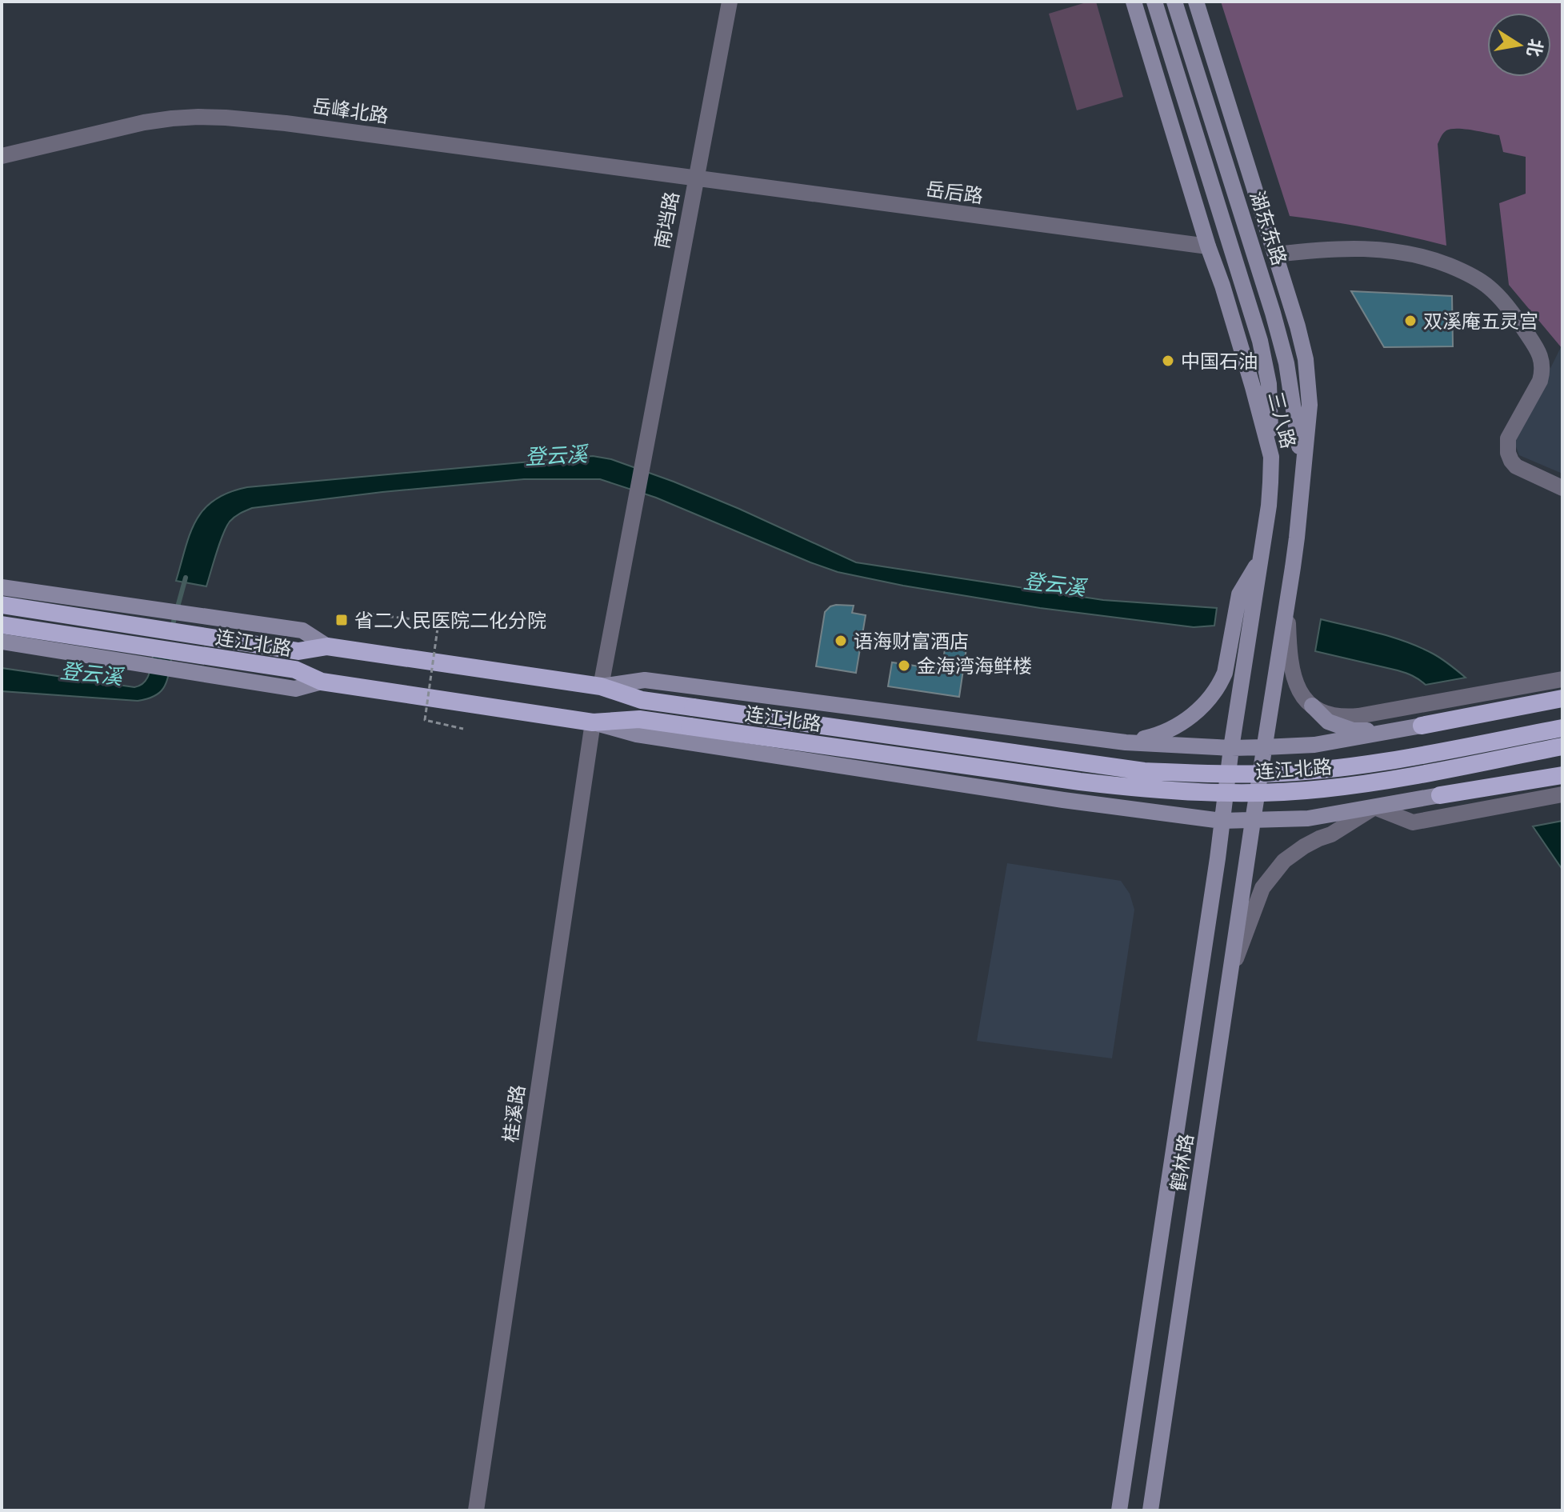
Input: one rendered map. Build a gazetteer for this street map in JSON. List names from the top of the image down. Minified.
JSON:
{"streets":{"highway":["连江北路"],"main road":["湖东东路","三八路","鹤林路"],"street":["岳峰北路","岳后路","南垱路","桂溪路"]},"crossings":[["岳峰北路","岳后路"],["岳峰北路","南垱路"],["岳后路","南垱路"],["岳后路","三八路"],["南垱路","连江北路"],["湖东东路","三八路"],["三八路","鹤林路"],["连江北路","桂溪路"]],"water":["登云溪"],"places":{"other":["双溪庵五灵宫","中国石油","语海财富酒店","金海湾海鲜楼"],"transit":["省二人民医院二化分院"]},"north":"right"}
